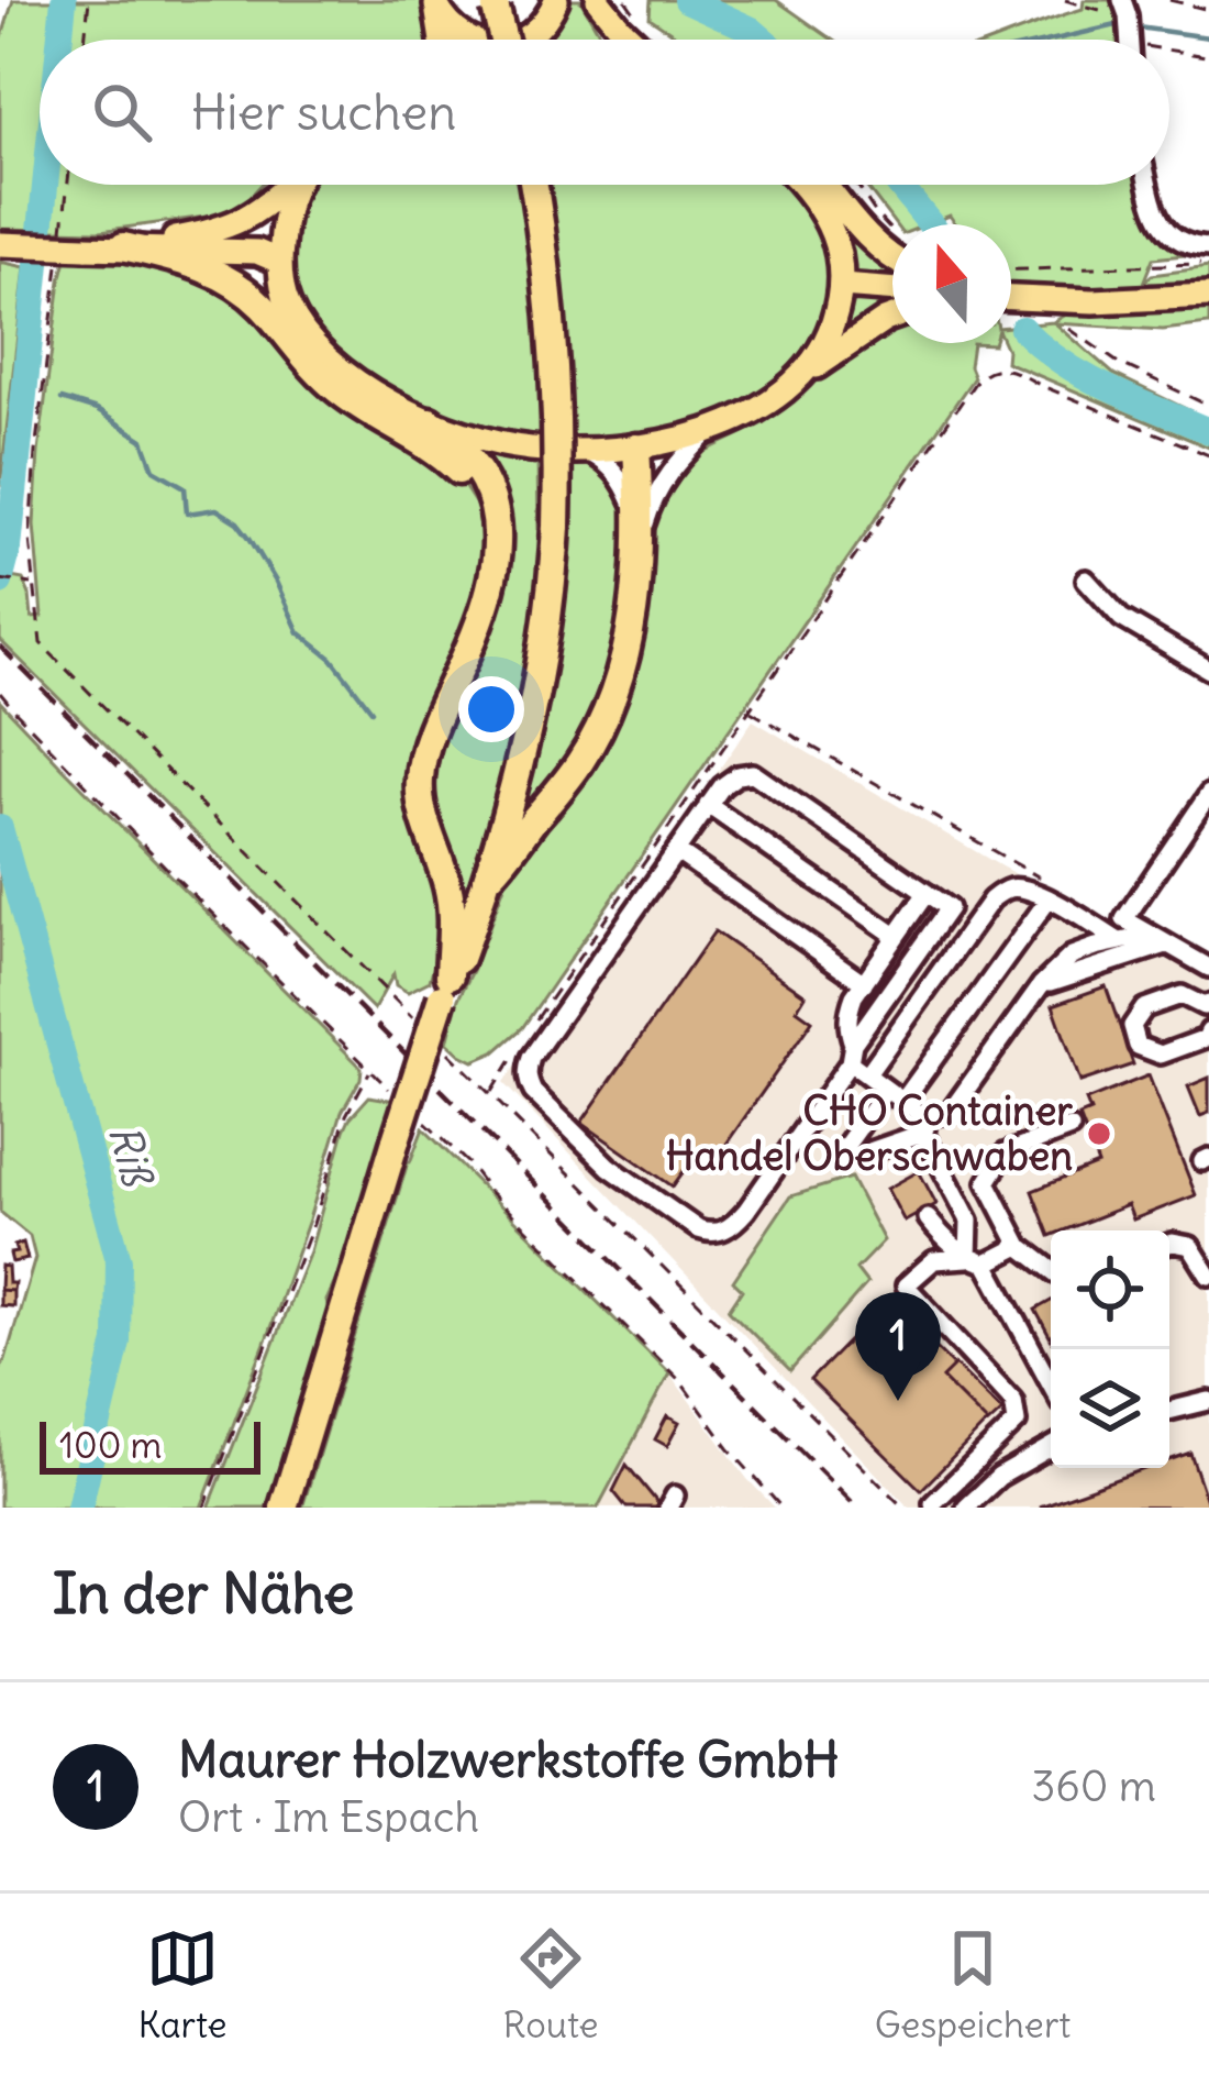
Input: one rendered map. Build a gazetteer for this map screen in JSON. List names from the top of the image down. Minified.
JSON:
{"water":["Riß"],"places":["CHO Container Handel Oberschwaben"],"scale_bar":"100 m","north":"top","page":{"search":"Hier suchen","pins":"1","scale":"100 m","heading":"In der Nähe","list":[{"mark":"1","name":"Maurer Holzwerkstoffe GmbH","note":"Ort · Im Espach","value":"360 m"}],"nav":["Karte","Route","Gespeichert"]}}
